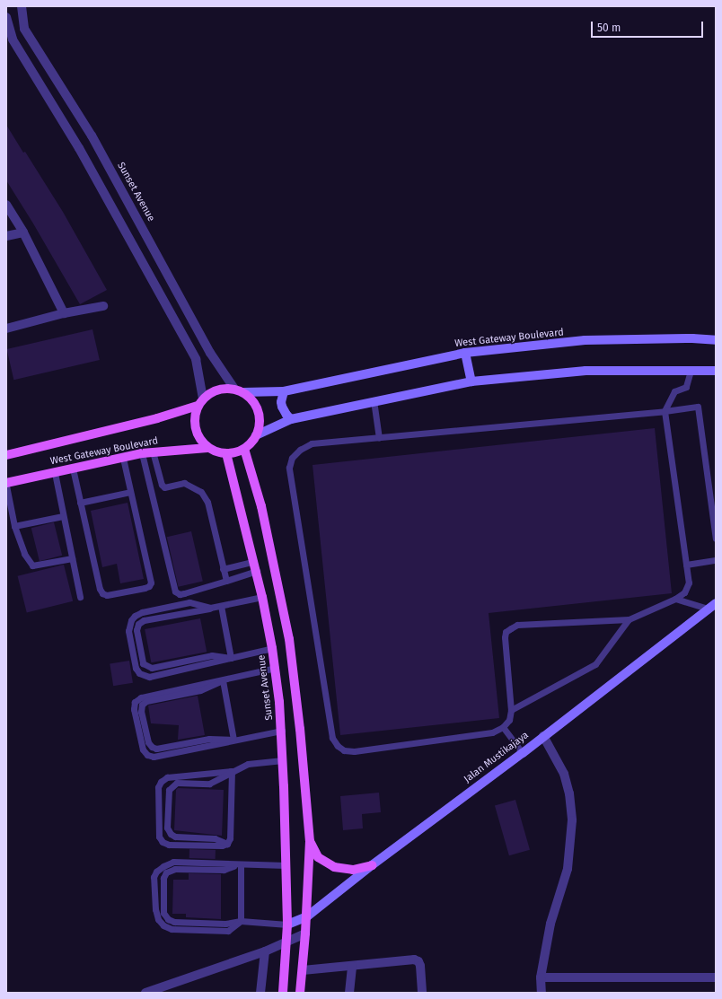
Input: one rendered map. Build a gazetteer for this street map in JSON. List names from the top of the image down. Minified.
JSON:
{"streets":{"main road":["Sunset Avenue","West Gateway Boulevard","Jalan Mustikajaya"]},"crossings":[["Sunset Avenue","West Gateway Boulevard"],["Sunset Avenue","Jalan Mustikajaya"]],"scale_bar":"50 m"}
